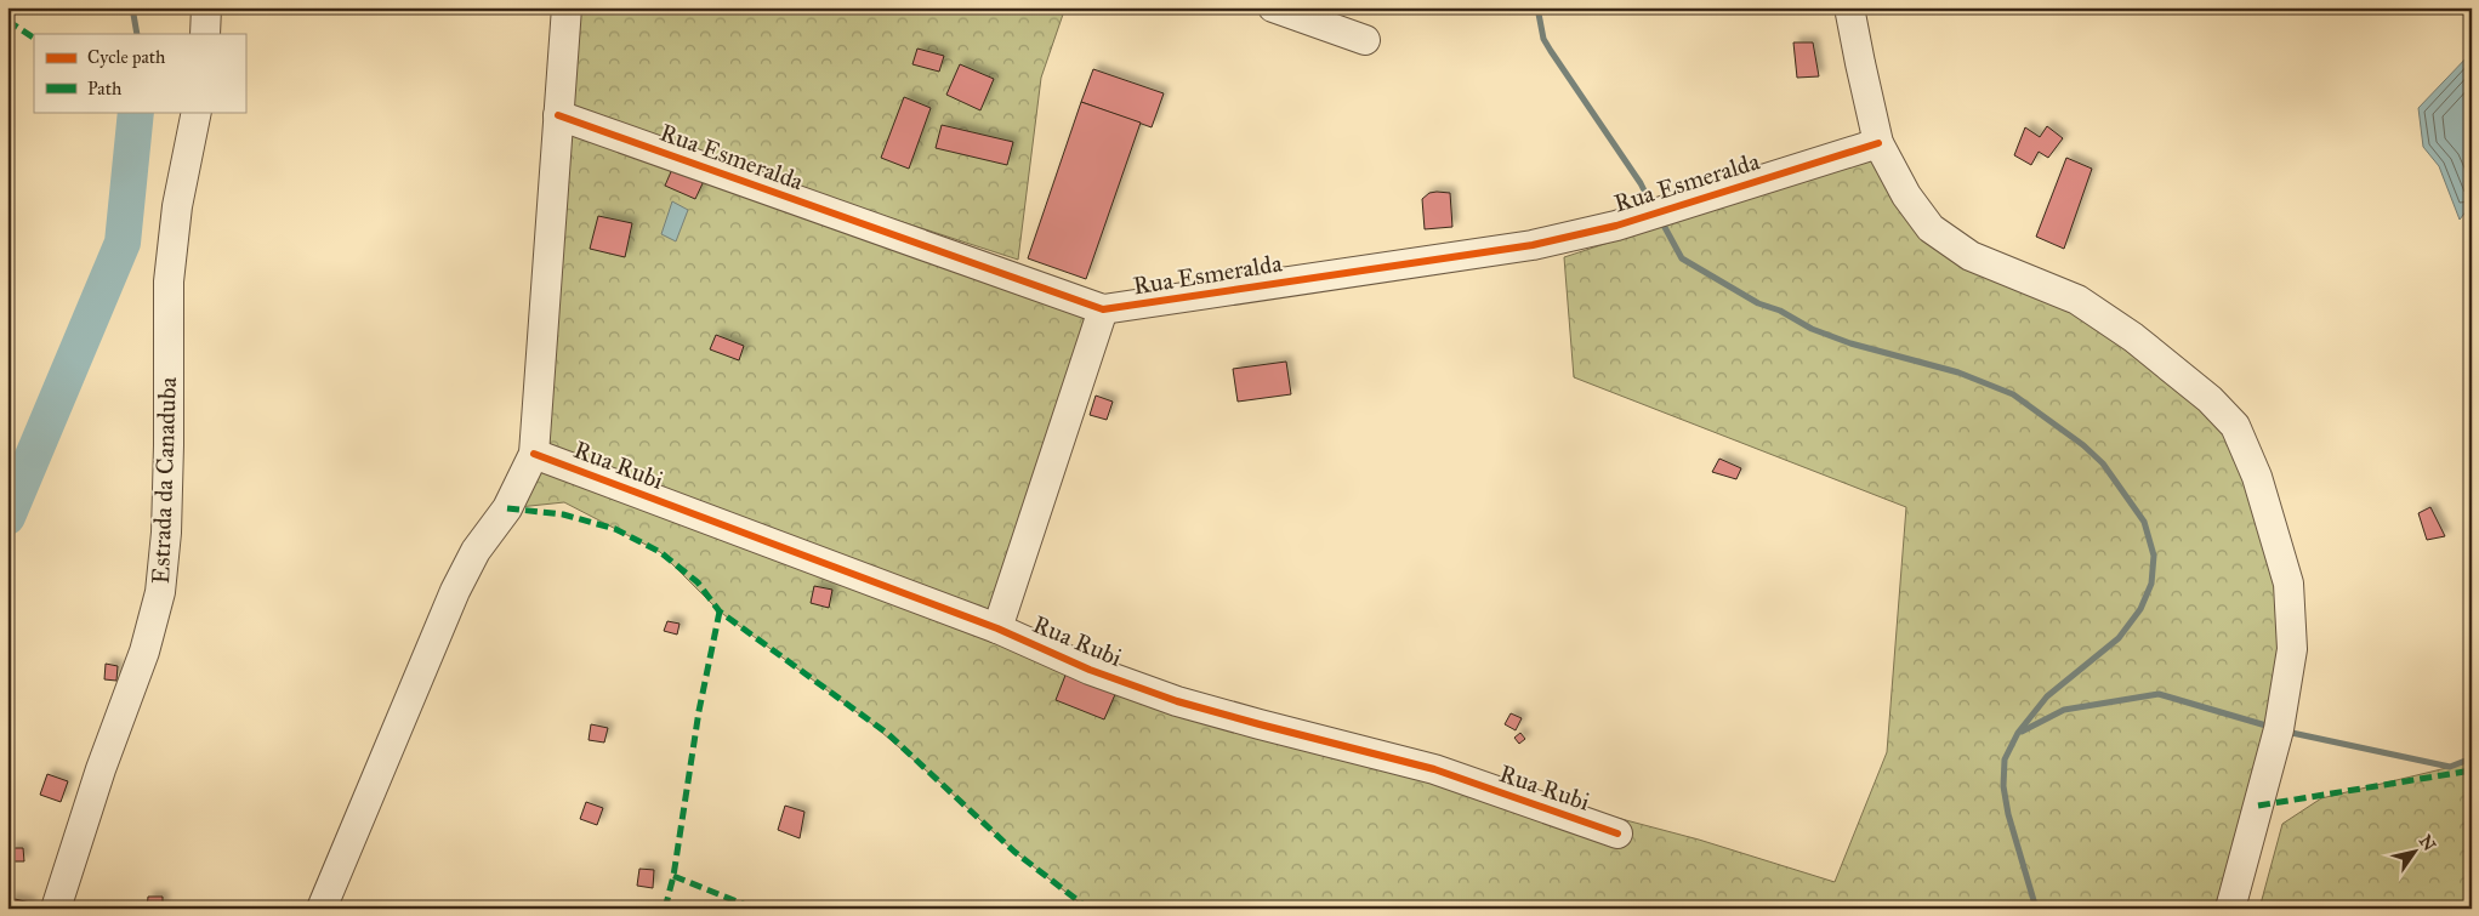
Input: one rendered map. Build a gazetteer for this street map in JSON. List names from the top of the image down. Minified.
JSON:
{"streets":{"street":["Rua Esmeralda","Rua Rubi","Estrada da Canaduba"]},"crossings":[["Rua Esmeralda","Rua Rubi"]],"legend":["Cycle path","Path"],"north":"top right"}
